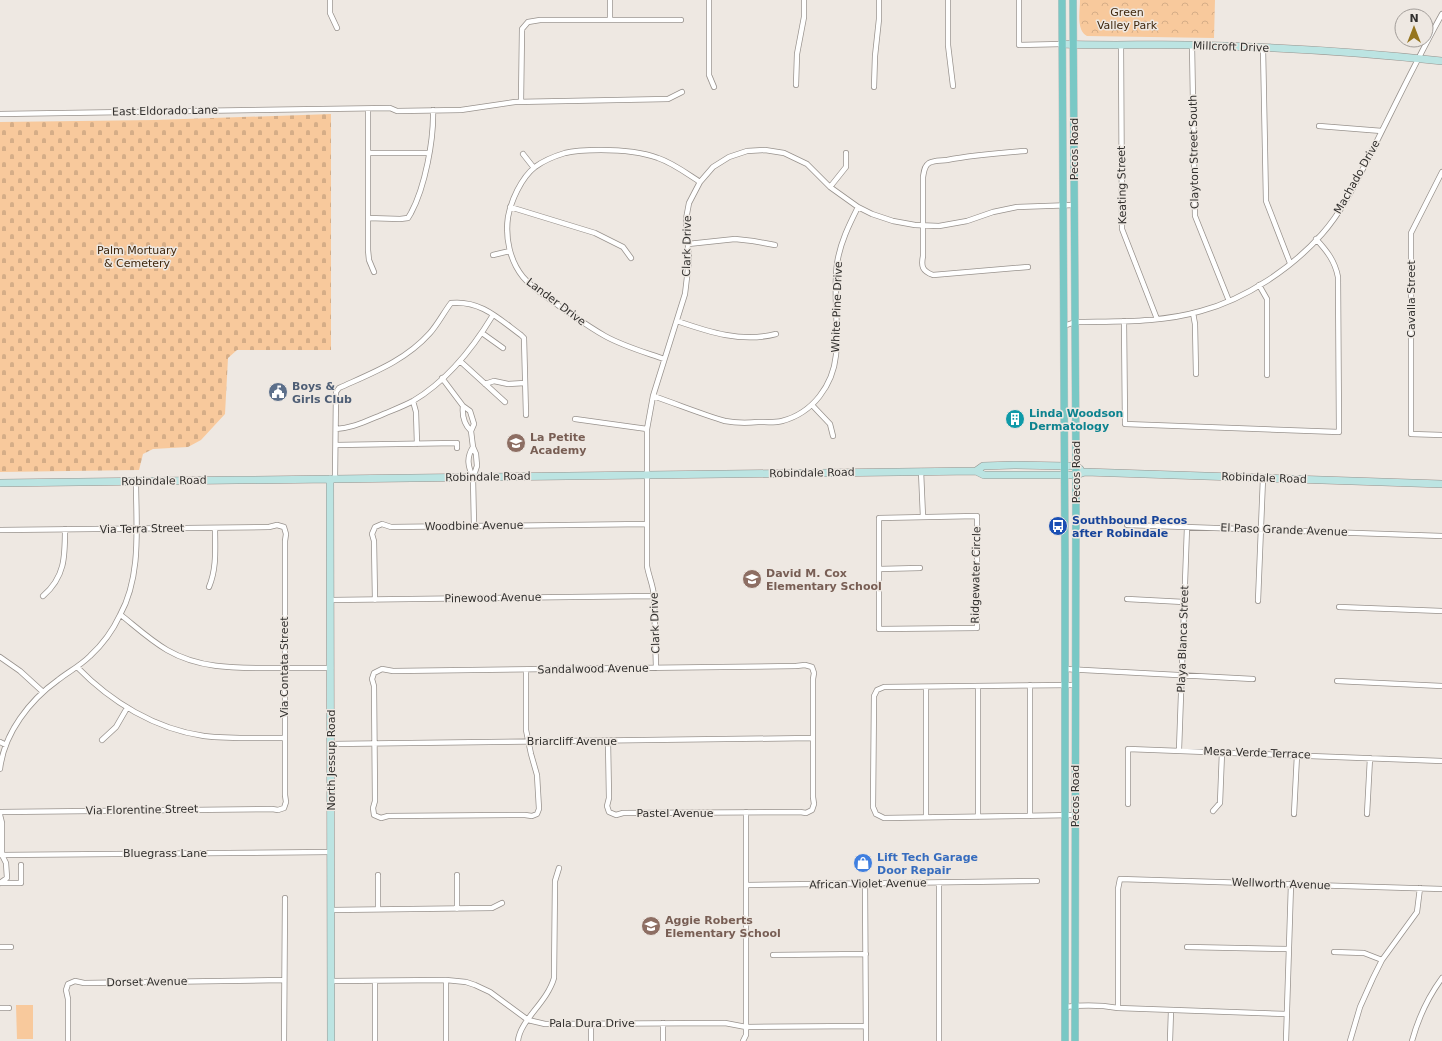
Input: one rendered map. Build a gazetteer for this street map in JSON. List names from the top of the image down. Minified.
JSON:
{"streets":{"main road":["Pecos Road"],"street":["Millcroft Drive","East Eldorado Lane","Clayton Street South","Machado Drive","Keating Street","Clark Drive","Cavalla Street","Lander Drive","White Pine Drive","Robindale Road","Woodbine Avenue","Via Terra Street","El Paso Grande Avenue","Ridgewater Circle","Pinewood Avenue","Playa Blanca Street","Via Contata Street","Sandalwood Avenue","Briarcliff Avenue","Mesa Verde Terrace","North Jessup Road","Via Florentine Street","Pastel Avenue","Bluegrass Lane","African Violet Avenue","Wellworth Avenue","Dorset Avenue","Pala Dura Drive"]},"crossings":[["Millcroft Drive","Pecos Road"],["Millcroft Drive","Clayton Street South"],["Millcroft Drive","Machado Drive"],["Millcroft Drive","Keating Street"],["Pecos Road","Machado Drive"],["Pecos Road","Clark Drive"],["Pecos Road","Robindale Road"],["Clayton Street South","Machado Drive"],["Machado Drive","Keating Street"],["Clark Drive","Lander Drive"],["Clark Drive","White Pine Drive"],["Clark Drive","Robindale Road"],["Clark Drive","Woodbine Avenue"],["Clark Drive","Pinewood Avenue"],["Clark Drive","Sandalwood Avenue"],["Robindale Road","North Jessup Road"],["Woodbine Avenue","Pinewood Avenue"],["Via Terra Street","Via Contata Street"],["El Paso Grande Avenue","Playa Blanca Street"],["Pinewood Avenue","North Jessup Road"],["Playa Blanca Street","Mesa Verde Terrace"],["Via Contata Street","Via Florentine Street"],["Sandalwood Avenue","Briarcliff Avenue"],["Sandalwood Avenue","Pastel Avenue"],["Briarcliff Avenue","North Jessup Road"],["Briarcliff Avenue","Pastel Avenue"],["North Jessup Road","Bluegrass Lane"],["North Jessup Road","Pala Dura Drive"]],"parks":["Green Valley Park","Palm Mortuary & Cemetery"],"places":{"public building":["Boys & Girls Club"],"building":["Linda Woodson Dermatology"],"school or university":["La Petite Academy","David M. Cox Elementary School","Aggie Roberts Elementary School"],"bus stop":["Southbound Pecos after Robindale"],"shop":["Lift Tech Garage Door Repair"]},"north":"top"}
